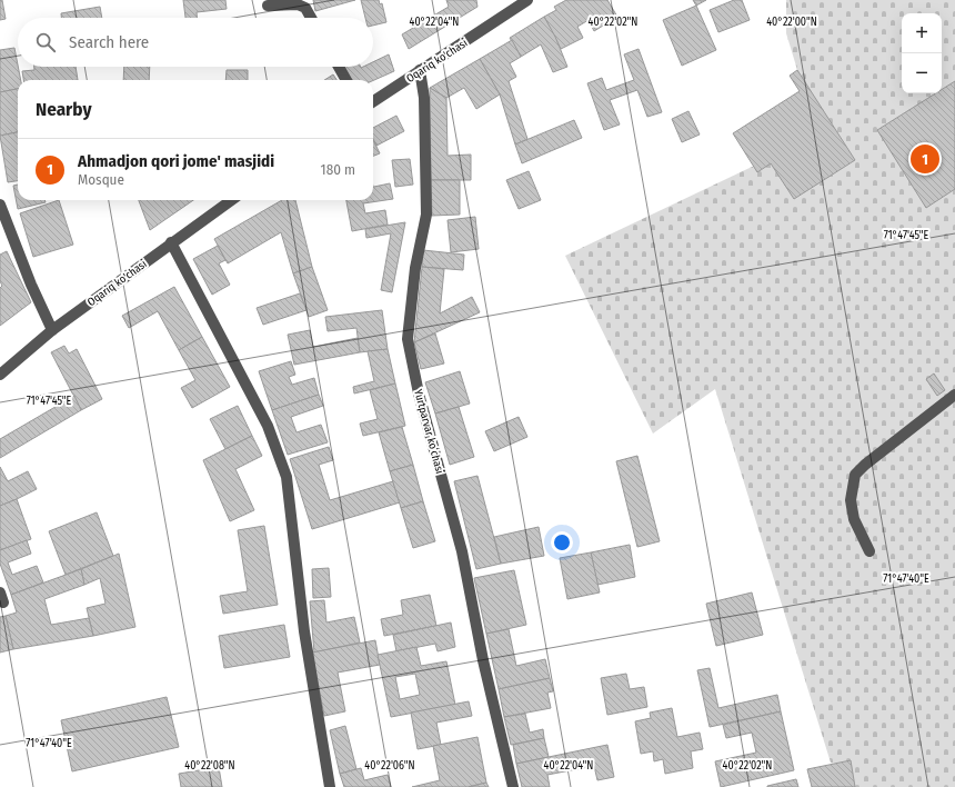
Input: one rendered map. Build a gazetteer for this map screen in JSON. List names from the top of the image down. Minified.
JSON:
{"streets":{"street":["Oqariq ko'chasi","Yurtparvar koʻchasi"]},"crossings":[["Oqariq ko'chasi","Yurtparvar koʻchasi"]],"page":{"map_buttons":["+","−"],"search":"Search here","heading":"Nearby","list":[{"mark":"1","name":"Ahmadjon qori jome' masjidi","note":"Mosque","value":"180 m"}],"pins":"1"},"coordinates":["40°22'04\"N","40°22'02\"N","40°22'00\"N","71°47'45\"E","71°47'40\"E","40°22'08\"N","40°22'06\"N"]}
